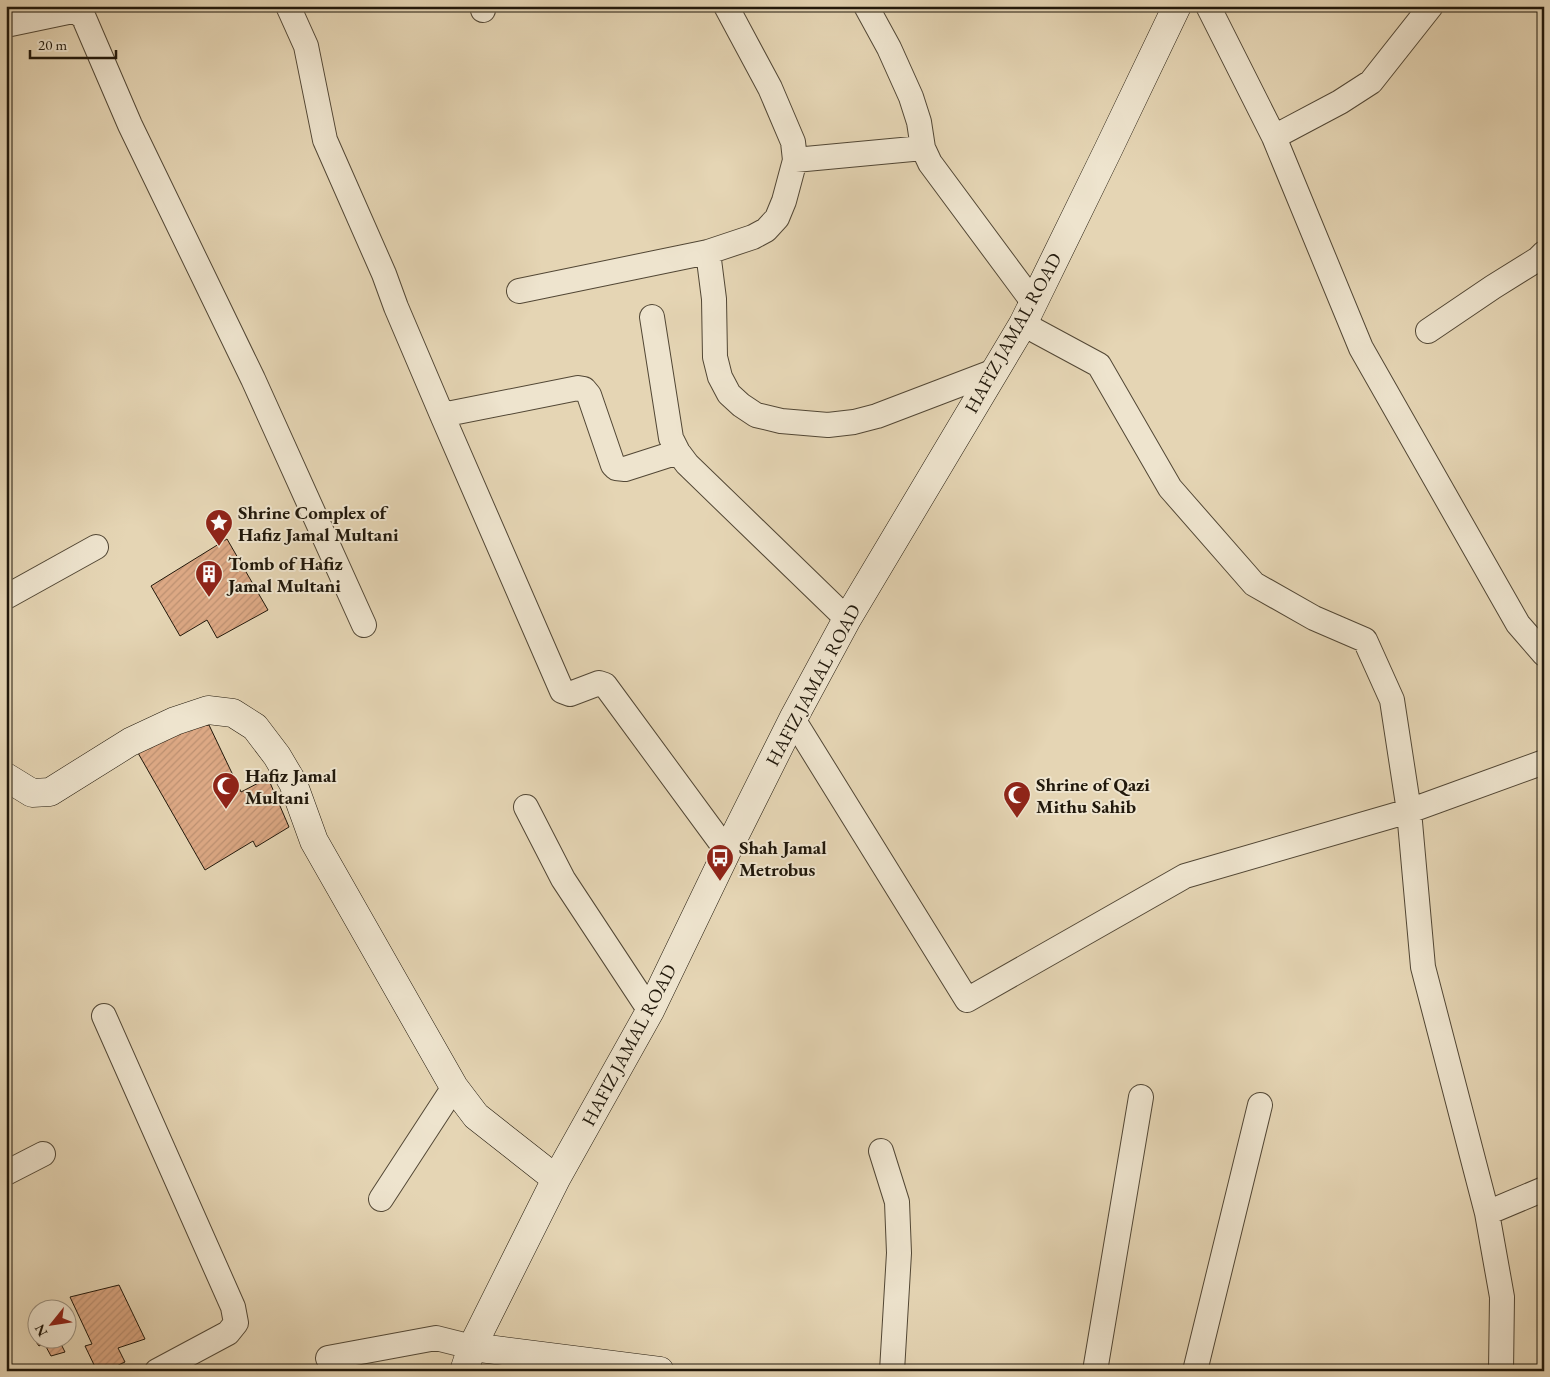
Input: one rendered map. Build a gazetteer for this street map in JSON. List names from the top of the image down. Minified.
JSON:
{"streets":{"main road":["HAFIZ JAMAL ROAD"]},"places":{"place":["Shrine Complex of Hafiz Jamal Multani"],"building":["Tomb of Hafiz Jamal Multani"],"mosque":["Hafiz Jamal Multani","Shrine of Qazi Mithu Sahib"],"bus stop":["Shah Jamal Metrobus"]},"scale_bar":"20 m","north":"bottom left"}
